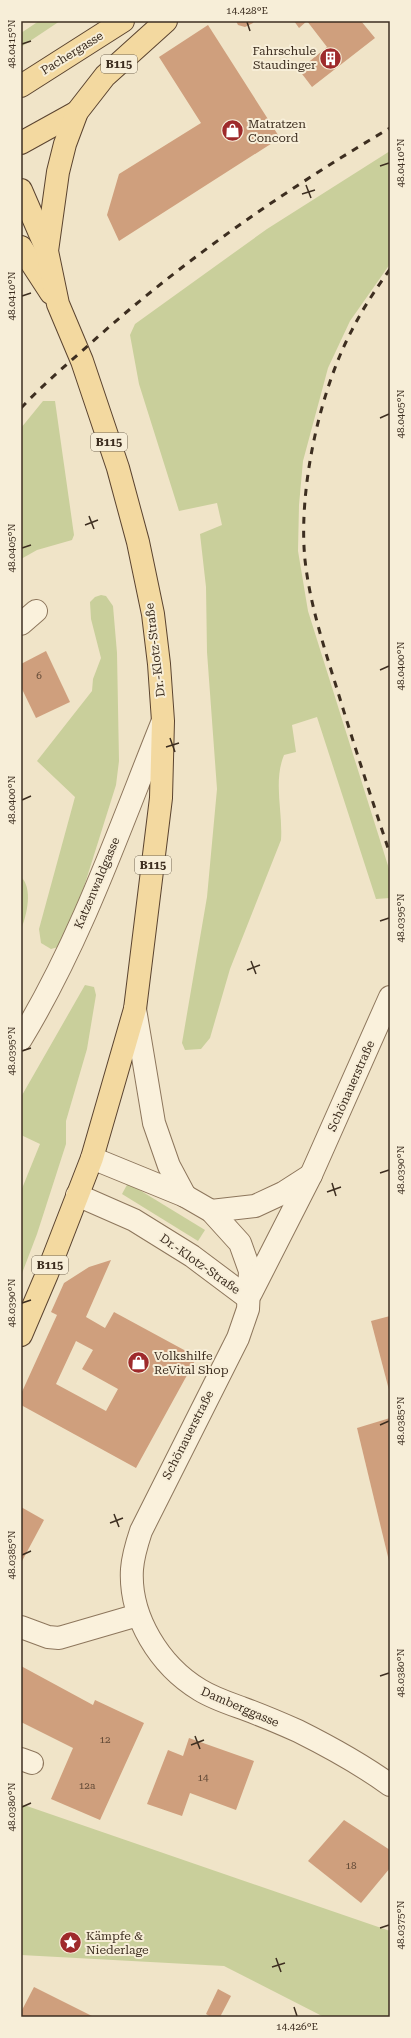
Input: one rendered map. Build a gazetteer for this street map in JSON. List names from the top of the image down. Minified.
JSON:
{"streets":{"main road":["Pachergasse","B115","Dr.-Klotz-Straße"],"street":["Katzenwaldgasse","Schönauerstraße","Damberggasse"]},"crossings":[["B115","Dr.-Klotz-Straße"],["Dr.-Klotz-Straße","Katzenwaldgasse"],["Dr.-Klotz-Straße","Schönauerstraße"],["Schönauerstraße","Damberggasse"]],"places":{"building":["Fahrschule Staudinger"],"shop":["Matratzen Concord","Volkshilfe ReVital Shop"],"place":["Kämpfe & Niederlage"]},"house_numbers":["6","12","14","12a","18"],"coordinates":["14.428°E","48.0415°N","48.0410°N","48.0405°N","48.0400°N","48.0395°N","48.0390°N","48.0385°N","48.0380°N","48.0375°N","14.426°E"]}
